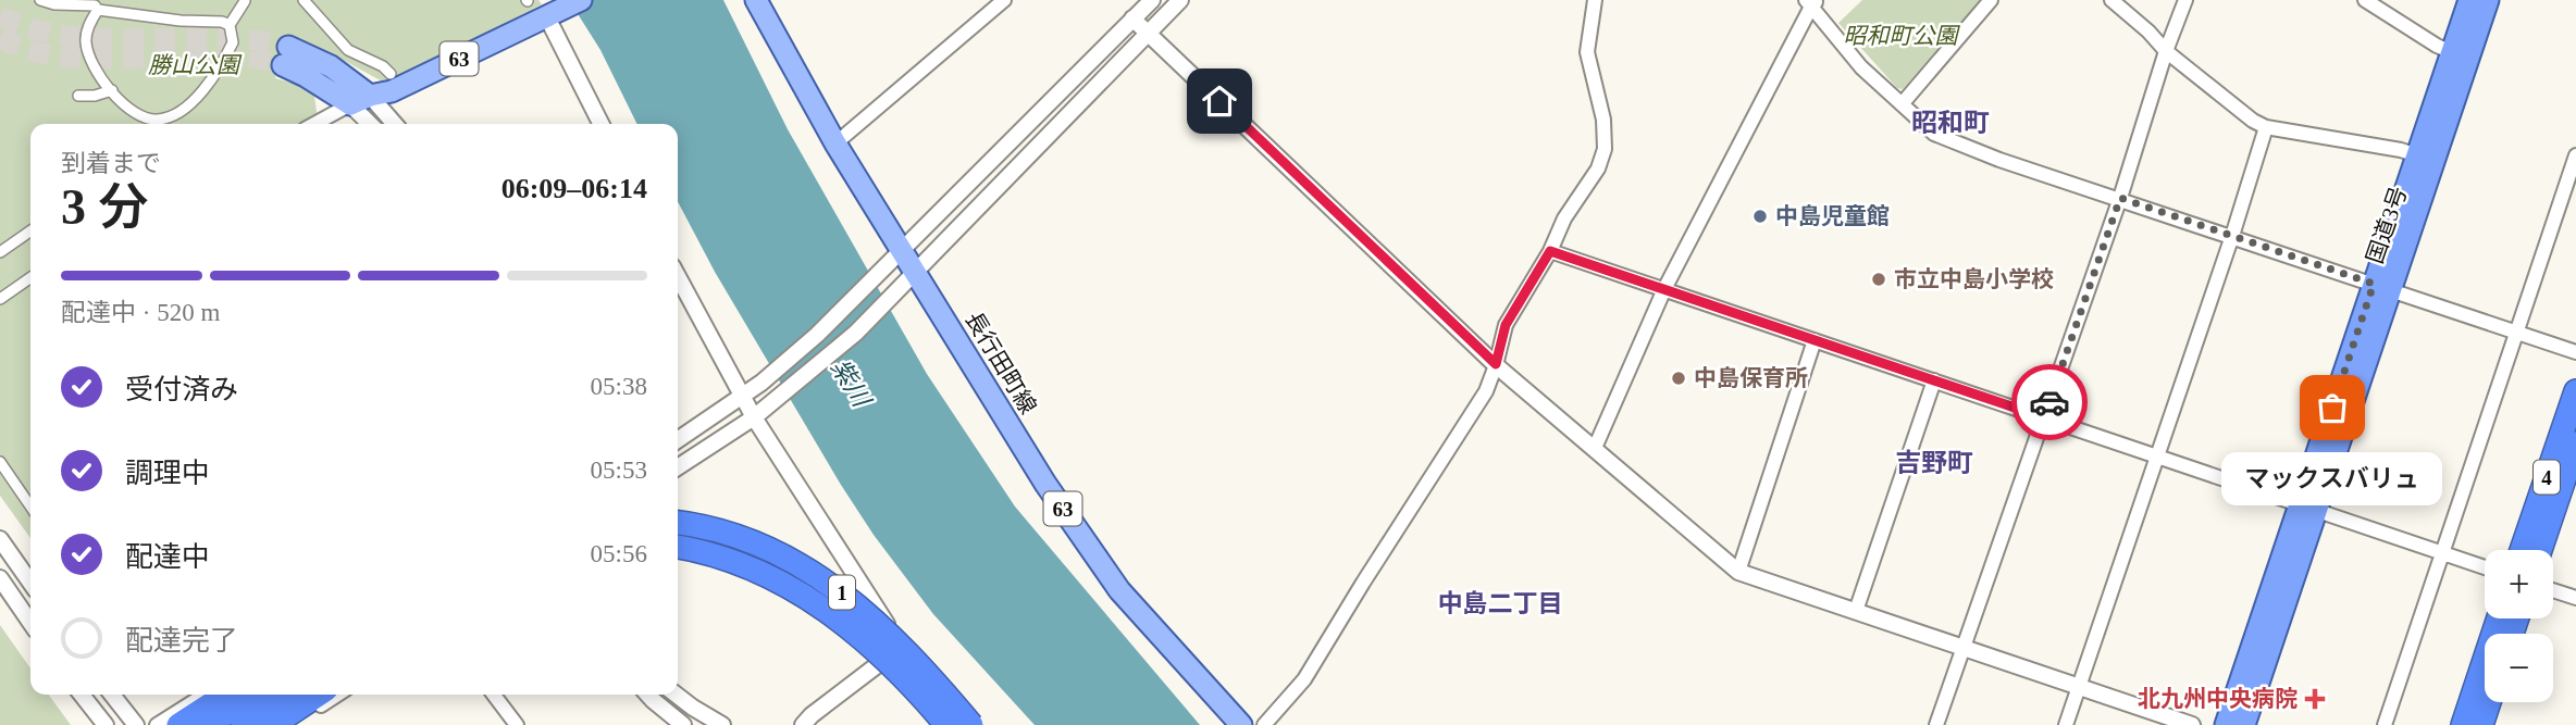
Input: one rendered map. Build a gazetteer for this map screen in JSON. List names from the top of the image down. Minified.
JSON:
{"streets":{"highway":["国道3号","4","1"],"main road":["63","長行田町線"]},"districts":["昭和町","吉野町","中島二丁目"],"water":["紫川"],"parks":["昭和町公園","勝山公園"],"places":{"other":["中島児童館","市立中島小学校","中島保育所","マックスバリュ"],"health":["北九州中央病院"]},"page":{"heading":["3 分","到着まで","06:09–06:14"],"bar":"配達中 · 520 m","list":[["受付済み","05:38"],["調理中","05:53"],["配達中","05:56"],"配達完了"],"bubble":"マックスバリュ","map_buttons":["+","−"]}}
